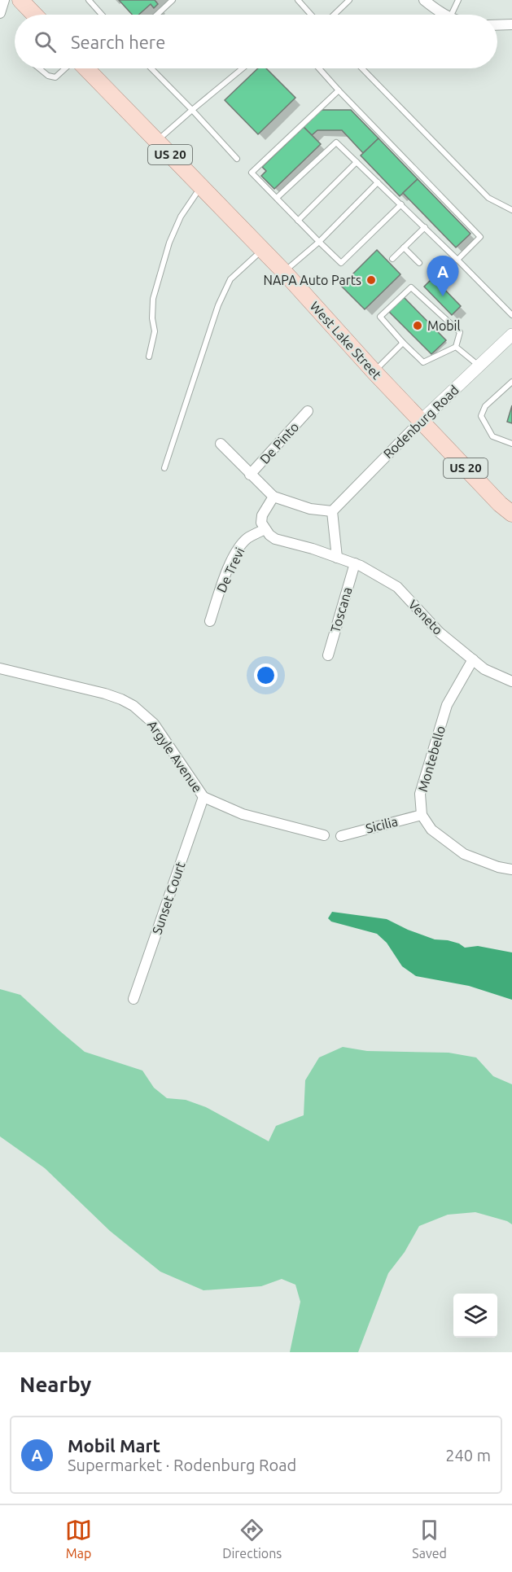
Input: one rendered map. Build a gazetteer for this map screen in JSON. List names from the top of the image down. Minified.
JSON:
{"streets":{"main road":["US 20","West Lake Street"],"street":["Rodenburg Road","De Pinto","De Trevi","Toscana","Veneto","Argyle Avenue","Montebello","Sicilia","Sunset Court"]},"crossings":[["West Lake Street","Rodenburg Road"],["De Trevi","Veneto"],["Toscana","Veneto"],["Veneto","Montebello"],["Argyle Avenue","Sunset Court"],["Montebello","Sicilia"]],"places":["NAPA Auto Parts","Mobil"],"page":{"search":"Search here","pins":"A","heading":"Nearby","list":[{"mark":"A","name":"Mobil Mart","note":"Supermarket · Rodenburg Road","value":"240 m"}],"nav":["Map","Directions","Saved"]}}
